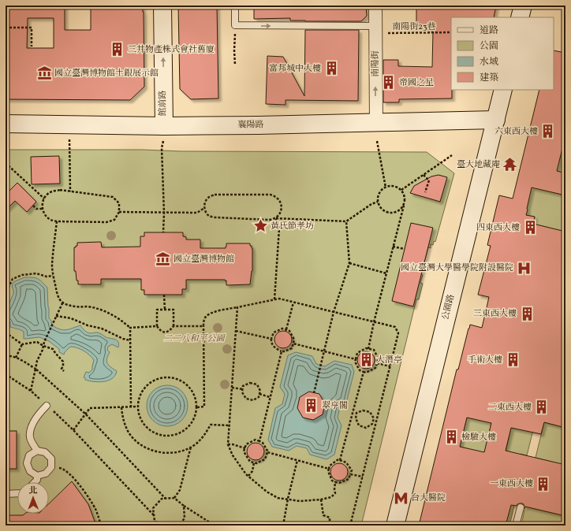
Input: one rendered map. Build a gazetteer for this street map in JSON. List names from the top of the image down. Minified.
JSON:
{"streets":{"street":["南陽街","館前路","襄陽路","公園路"],"path":["南陽街23巷"]},"crossings":[["南陽街23巷","南陽街"],["南陽街","襄陽路"],["館前路","襄陽路"],["襄陽路","公園路"]],"one_way":["南陽街","館前路"],"parks":["二二八和平公園"],"places":{"building":["三井物產株式會社舊廈","富邦城中大樓","帝國之星","六東西大樓","四東西大樓","三東西大樓","大潛亭","手術大樓","翠亨閣","二東西大樓","檢驗大樓","一東西大樓"],"museum":["國立臺灣博物館土銀展示館","國立臺灣博物館"],"temple":["臺大地藏庵"],"place":["黃氏節孝坊"],"hospital":["國立臺灣大學醫學院附設醫院"],"metro station":["台大醫院"]},"legend":["道路","公園","水域","建築"],"north":"top"}
